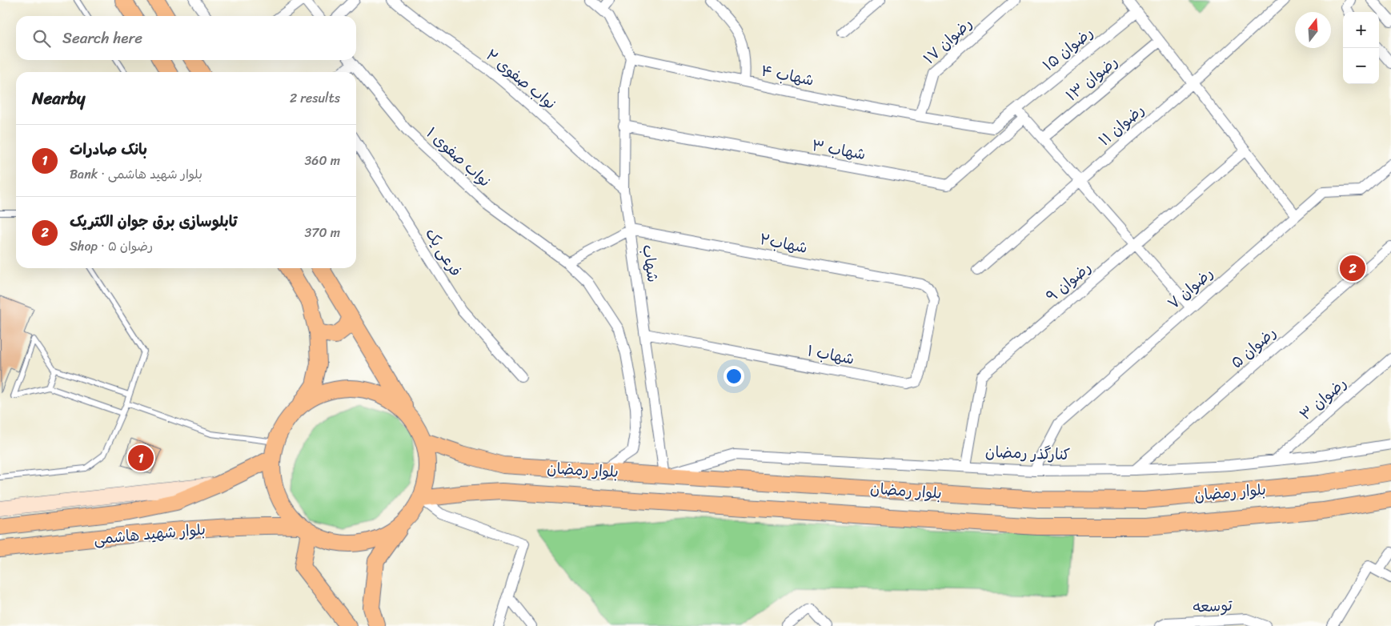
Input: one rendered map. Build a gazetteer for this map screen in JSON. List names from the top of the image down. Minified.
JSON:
{"streets":{"main road":["بلوار رمضان","بلوار شهید هاشمی"],"street":["رضوان ۱۷","رضوان ۱۵","شهاب ۴","رضوان ۱۳","نواب صفوی ۲","رضوان ۱۱","شهاب ۳","نواب صفوی ۱","شهاب۲","فرعی یک","شهاب","رضوان ۹","رضوان ۷","رضوان ۵","شهاب ۱","رضوان ۳","کنارگذر رمضان","توسعه"]},"crossings":[["رضوان ۱۷","شهاب ۴"],["رضوان ۱۵","شهاب ۴"],["شهاب ۴","شهاب"],["نواب صفوی ۲","شهاب"],["شهاب ۳","شهاب"],["نواب صفوی ۱","بلوار رمضان"],["شهاب۲","شهاب"],["شهاب۲","شهاب ۱"],["شهاب","شهاب ۱"],["شهاب","کنارگذر رمضان"],["شهاب","بلوار رمضان"],["رضوان ۹","کنارگذر رمضان"],["رضوان ۷","کنارگذر رمضان"],["رضوان ۵","کنارگذر رمضان"],["رضوان ۳","کنارگذر رمضان"],["کنارگذر رمضان","بلوار رمضان"]],"north":"top","page":{"map_buttons":["+","−"],"search":"Search here","heading":["Nearby","2 results"],"list":[{"mark":"1","name":"بانک صادرات","note":"Bank · بلوار شهید هاشمی","value":"360 m"},{"mark":"2","name":"تابلوسازی برق جوان الکتریک","note":"Shop · رضوان ۵","value":"370 m"}],"pins":["2","1"]}}
